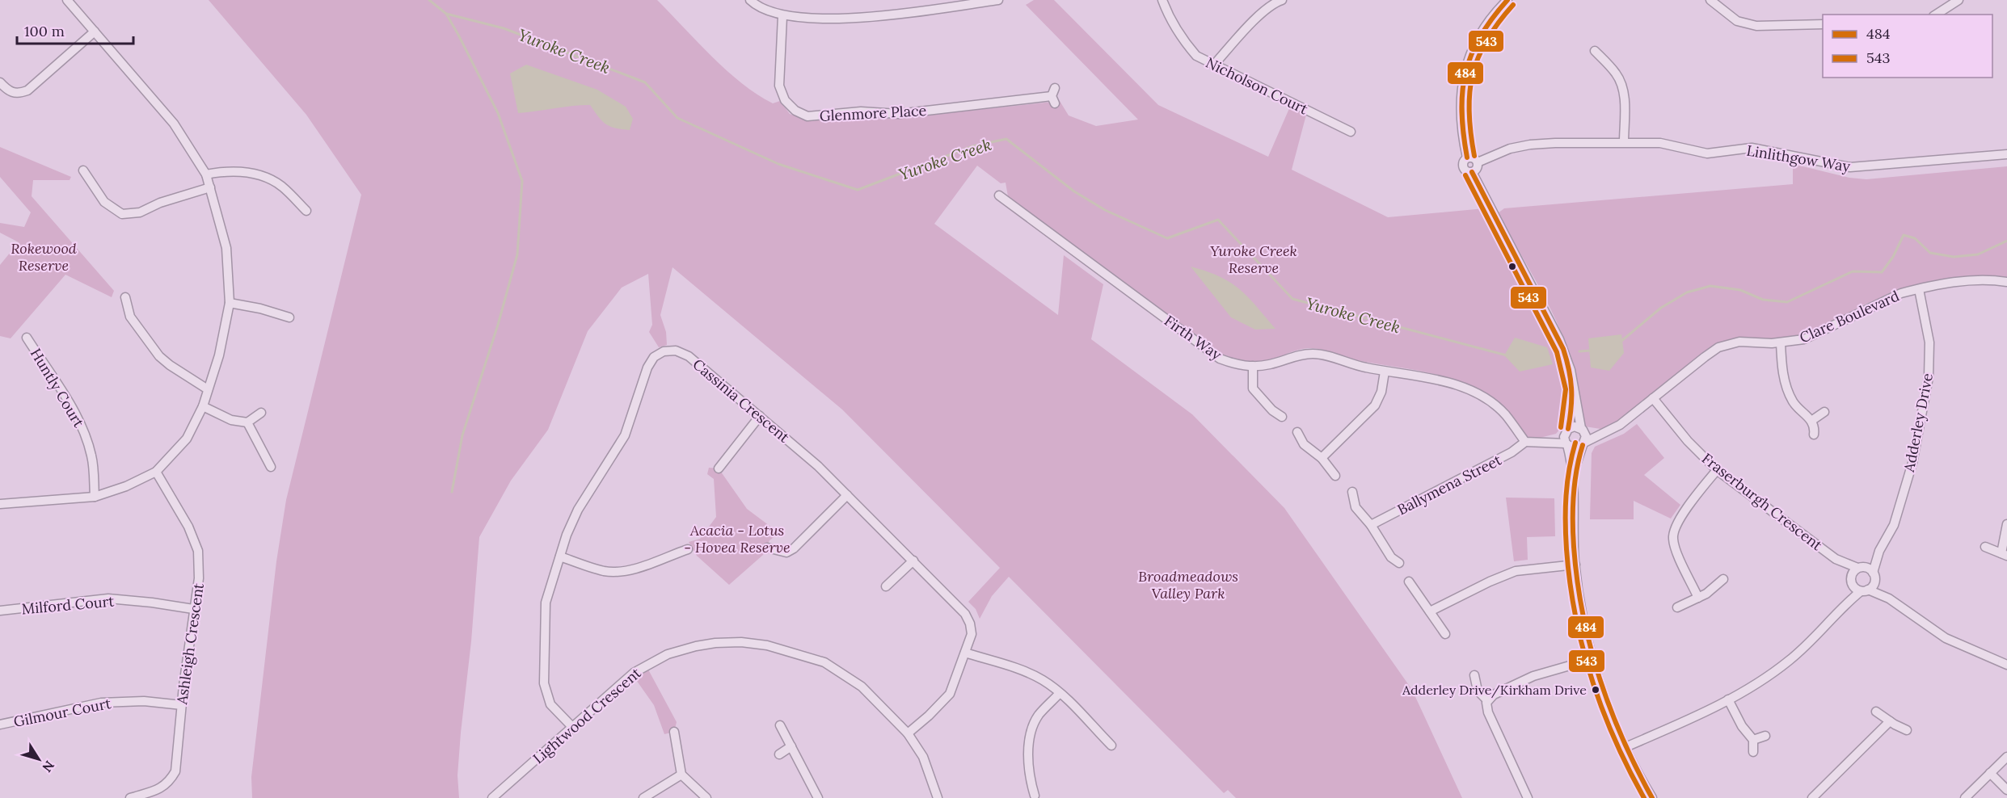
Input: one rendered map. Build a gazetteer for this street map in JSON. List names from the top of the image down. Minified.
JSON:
{"streets":{"street":["Nicholson Court","Glenmore Place","Linlithgow Way","Clare Boulevard","Firth Way","Huntly Court","Cassinia Crescent","Adderley Drive","Ballymena Street","Fraserburgh Crescent","Milford Court","Ashleigh Crescent","Gilmour Court","Lightwood Crescent"]},"crossings":[["Clare Boulevard","Adderley Drive"],["Clare Boulevard","Fraserburgh Crescent"],["Firth Way","Ballymena Street"],["Cassinia Crescent","Lightwood Crescent"],["Adderley Drive","Fraserburgh Crescent"],["Milford Court","Ashleigh Crescent"],["Ashleigh Crescent","Gilmour Court"]],"water":["Yuroke Creek"],"parks":["Rokewood Reserve","Yuroke Creek Reserve","Acacia - Lotus - Hovea Reserve","Broadmeadows Valley Park"],"places":["Adderley Drive/Kirkham Drive"],"lines":["transit line 484","transit line 543"],"legend":["484","543"],"scale_bar":"100 m","north":"bottom right"}
